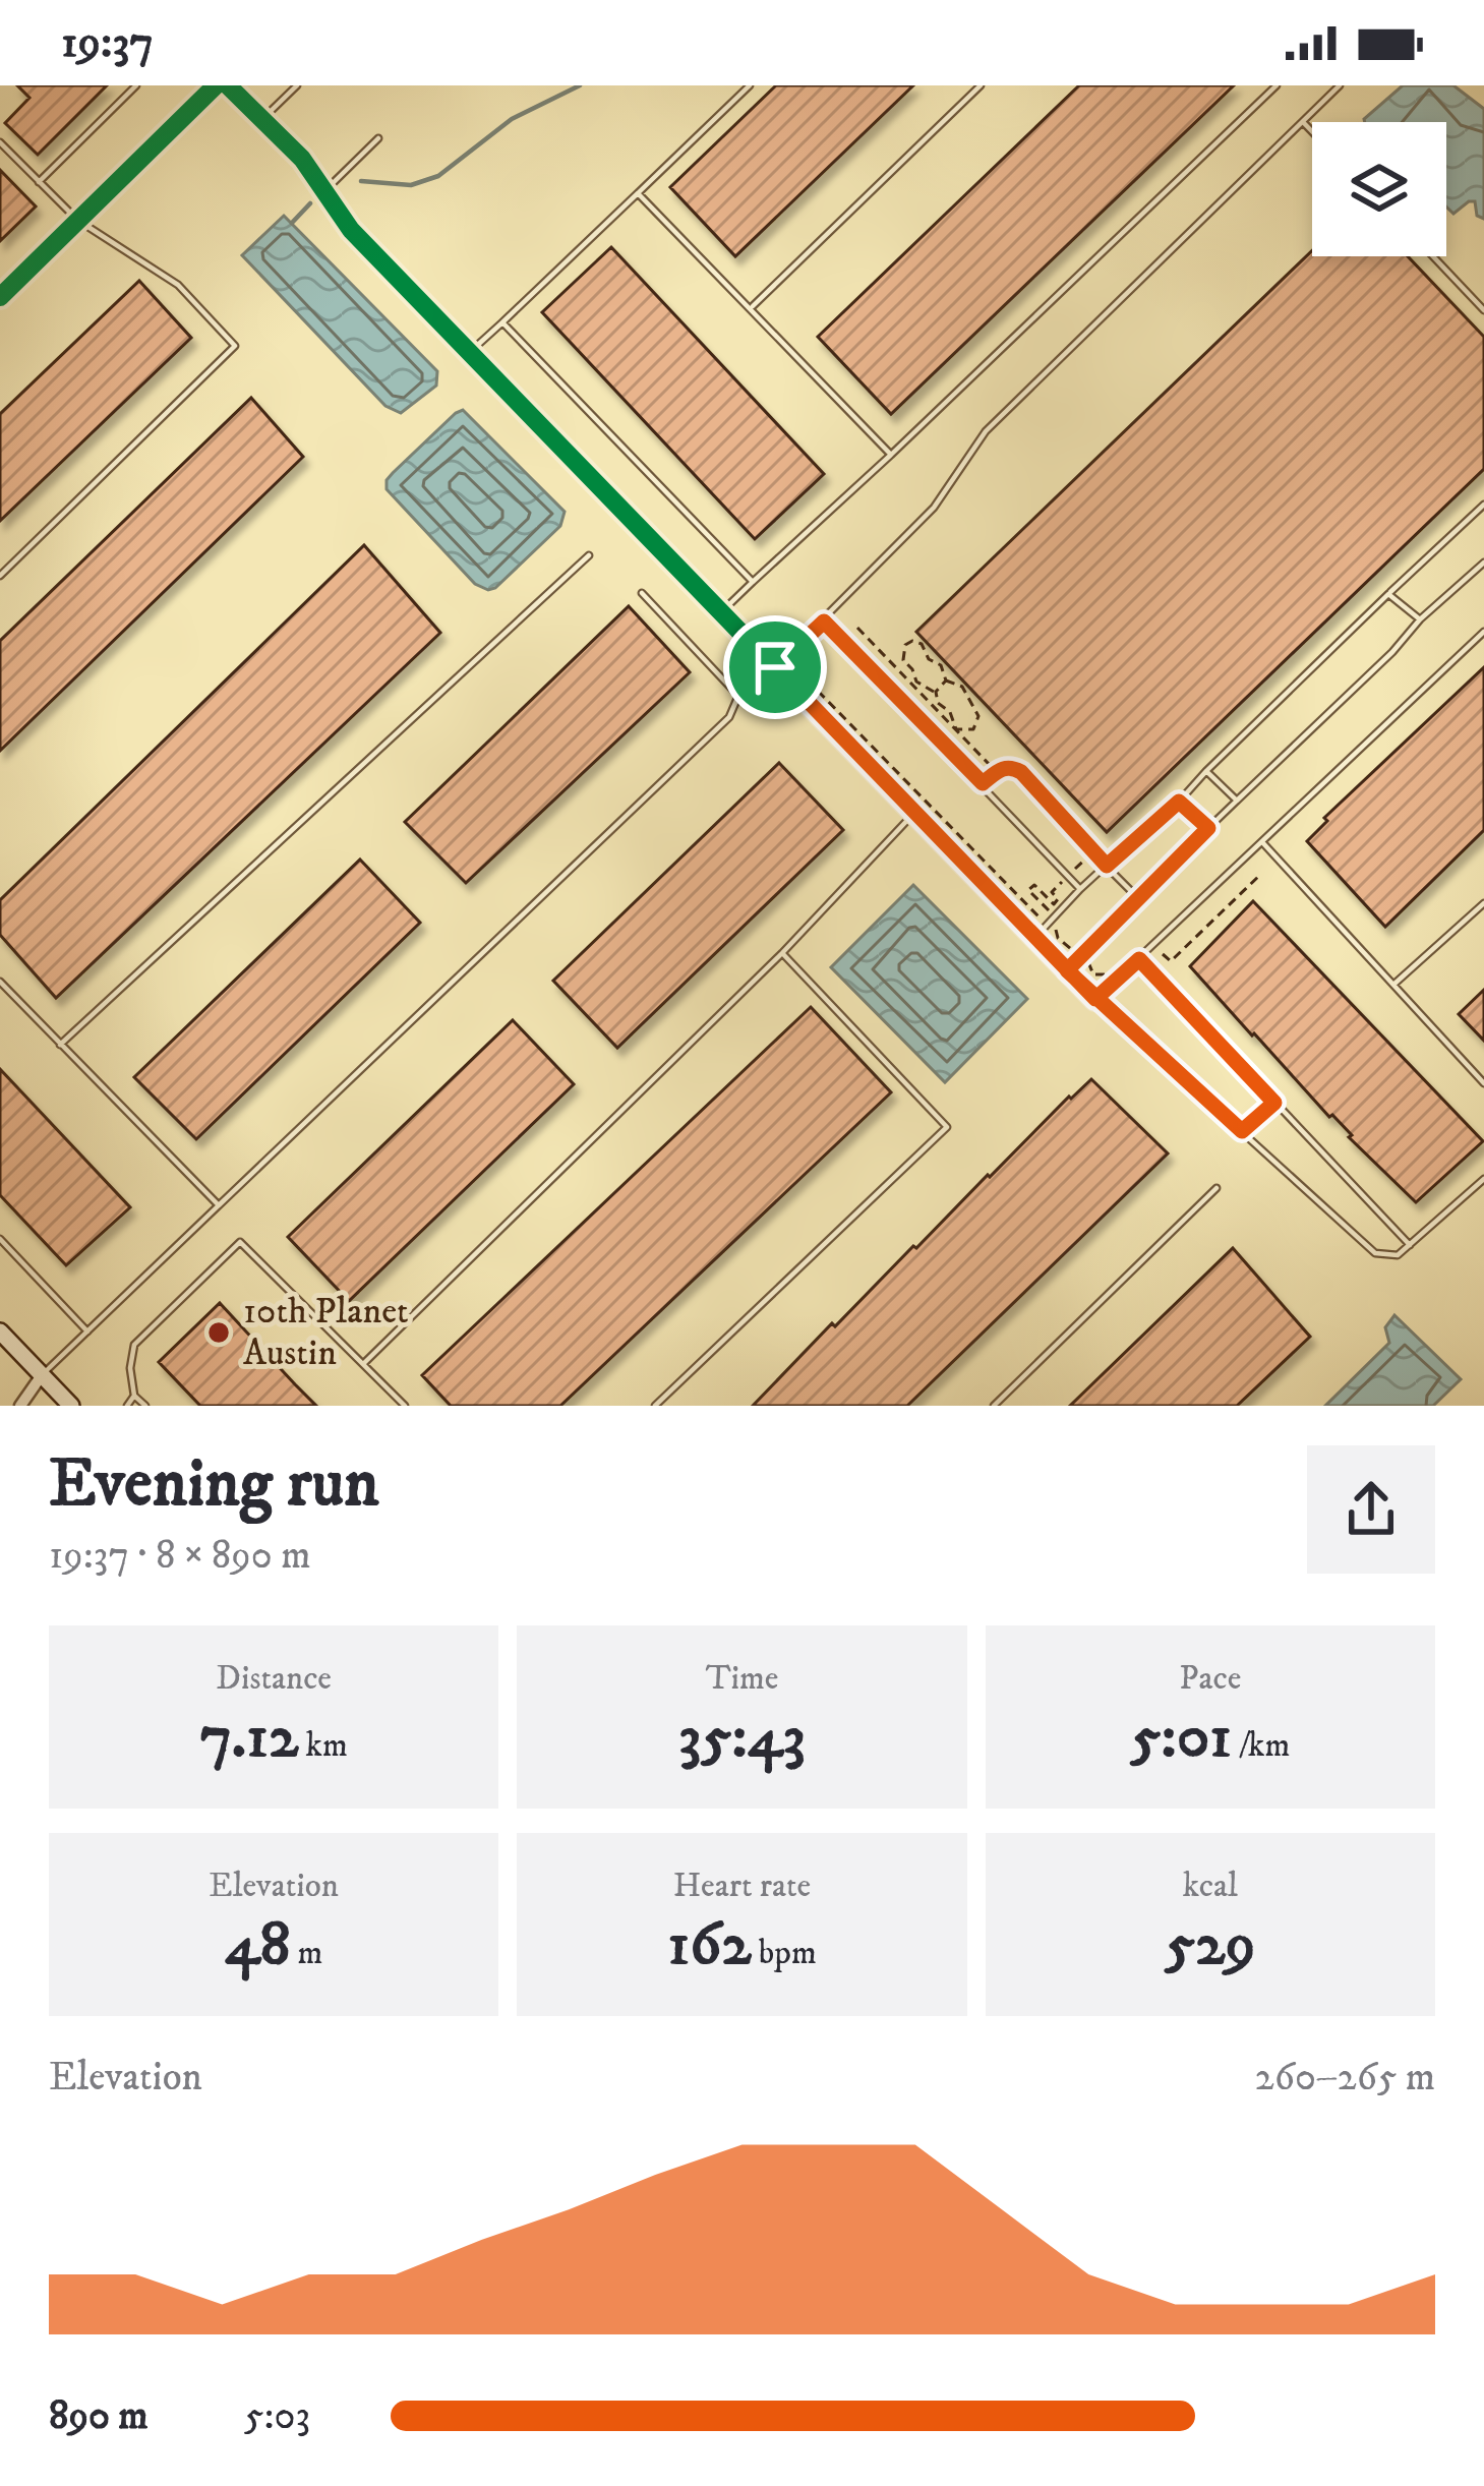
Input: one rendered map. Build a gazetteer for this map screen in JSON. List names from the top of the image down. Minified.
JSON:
{"places":["10th Planet Austin"],"page":{"status":"19:37","heading":["Evening run","19:37 · 8 × 890 m"],"stats":[["Distance","7.12 km"],["Time","35:43"],["Pace","5:01 /km"],["Elevation","48 m"],["Heart rate","162 bpm"],["kcal","529"]],"chart":["Elevation","260–265 m"],"list":[{"name":"890 m","note":"5:03"}]}}
